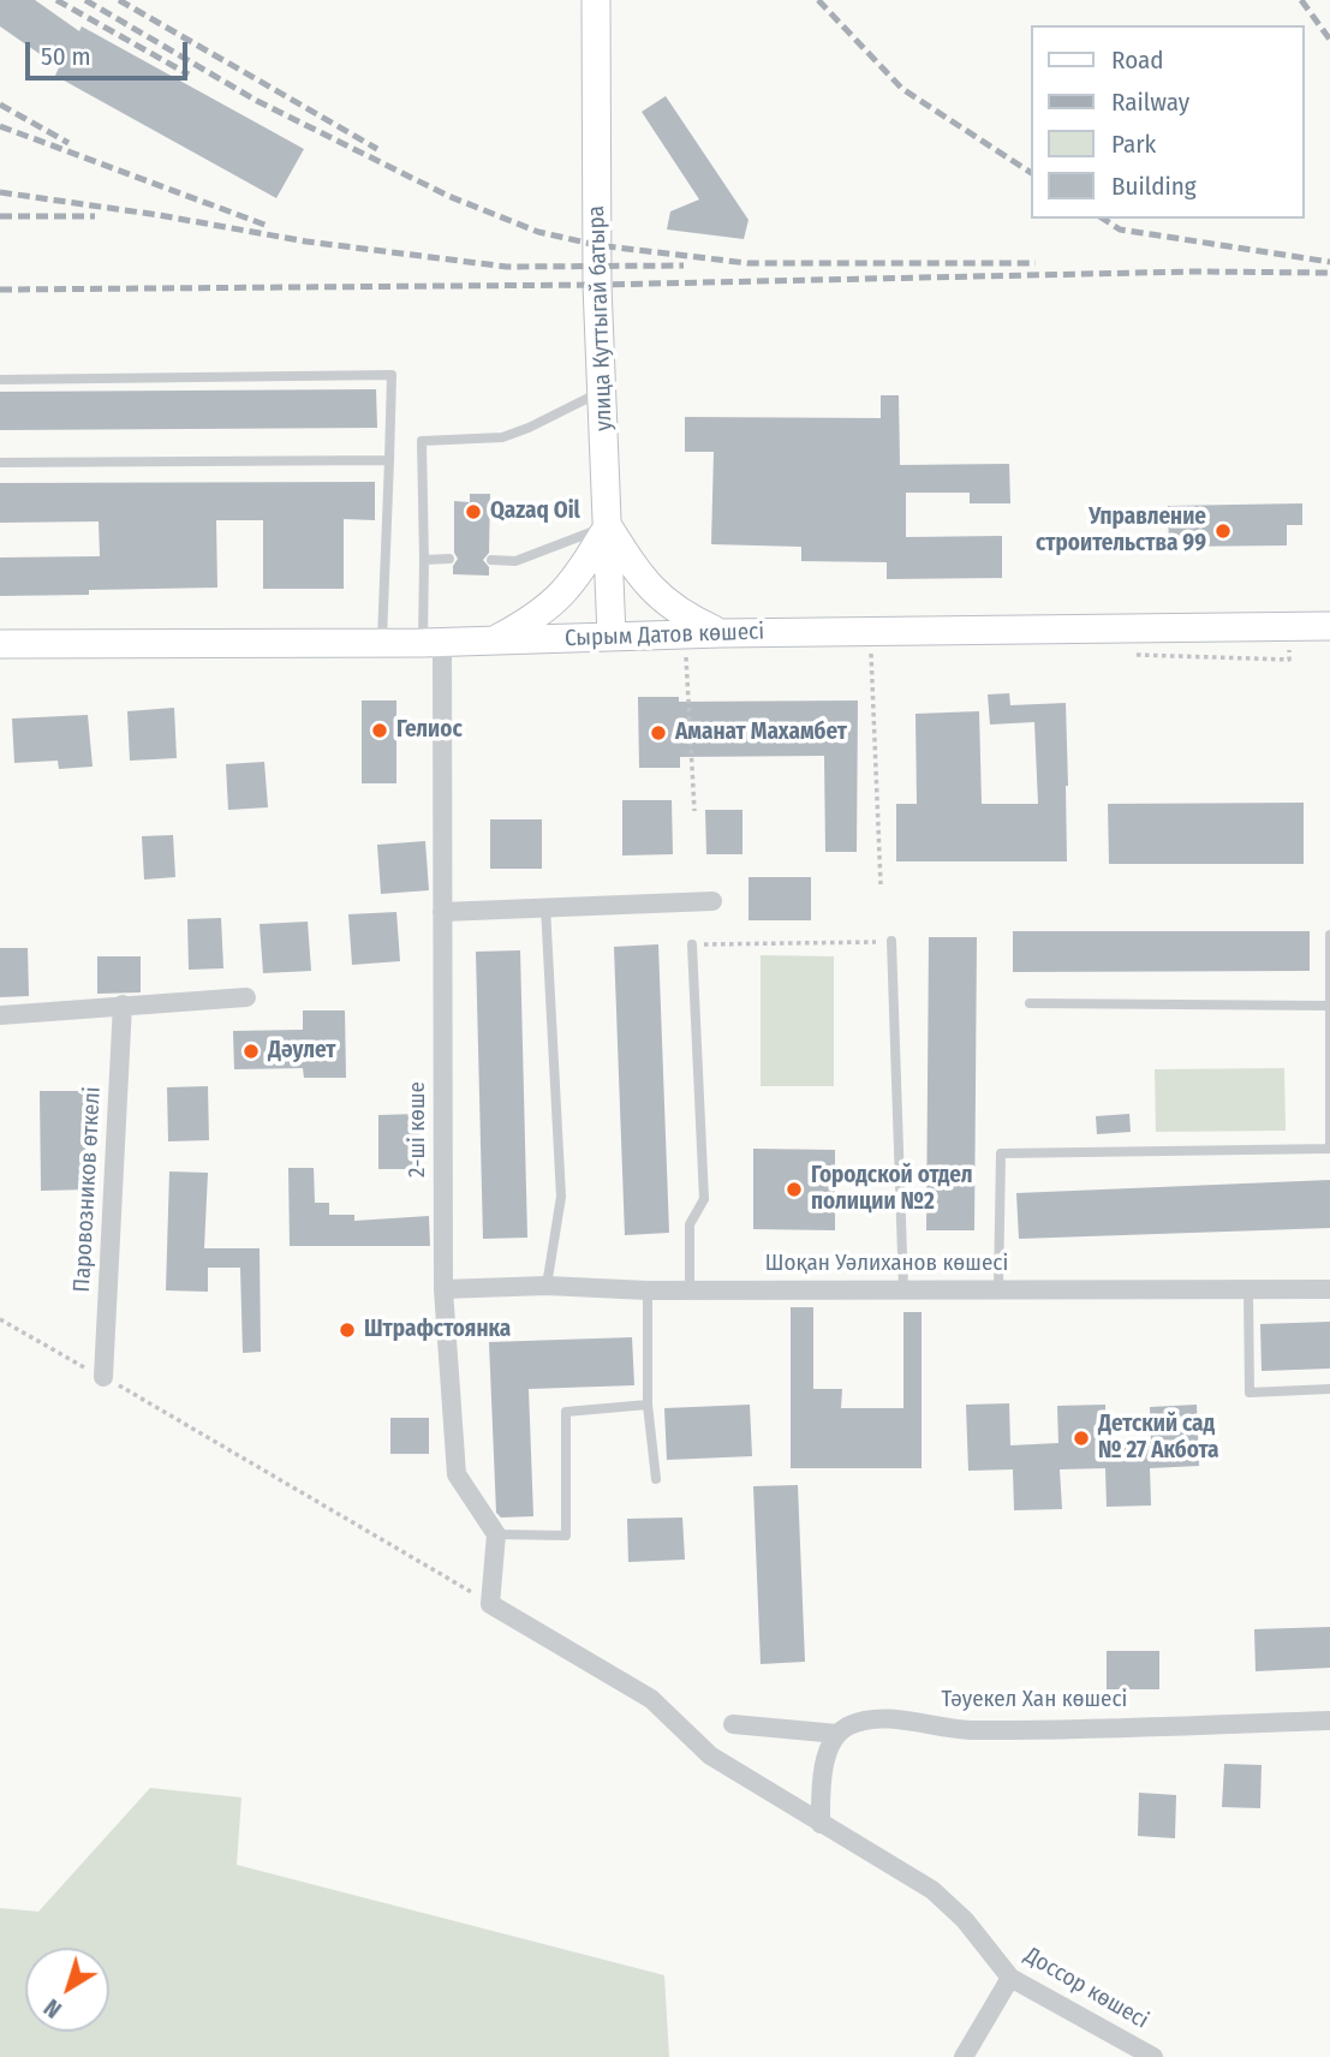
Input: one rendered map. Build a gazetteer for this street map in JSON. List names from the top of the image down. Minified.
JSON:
{"streets":{"main road":["улица Куттыгай батыра","Сырым Датов көшесі"],"street":["2-ші көше","Паровозников өткелі","Шоқан Уәлиханов көшесі","Тәуекел Хан көшесі","Доссор көшесі"]},"crossings":[["улица Куттыгай батыра","Сырым Датов көшесі"],["Сырым Датов көшесі","2-ші көше"],["2-ші көше","Шоқан Уәлиханов көшесі"]],"places":["Qazaq Oil","Управление строительства 99","Гелиос","Аманат Махамбет","Дәулет","Городской отдел полиции №2","Штрафстоянка","Детский сад № 27 Акбота"],"legend":["Road","Railway","Park","Building"],"scale_bar":"50 m","north":"bottom left"}
